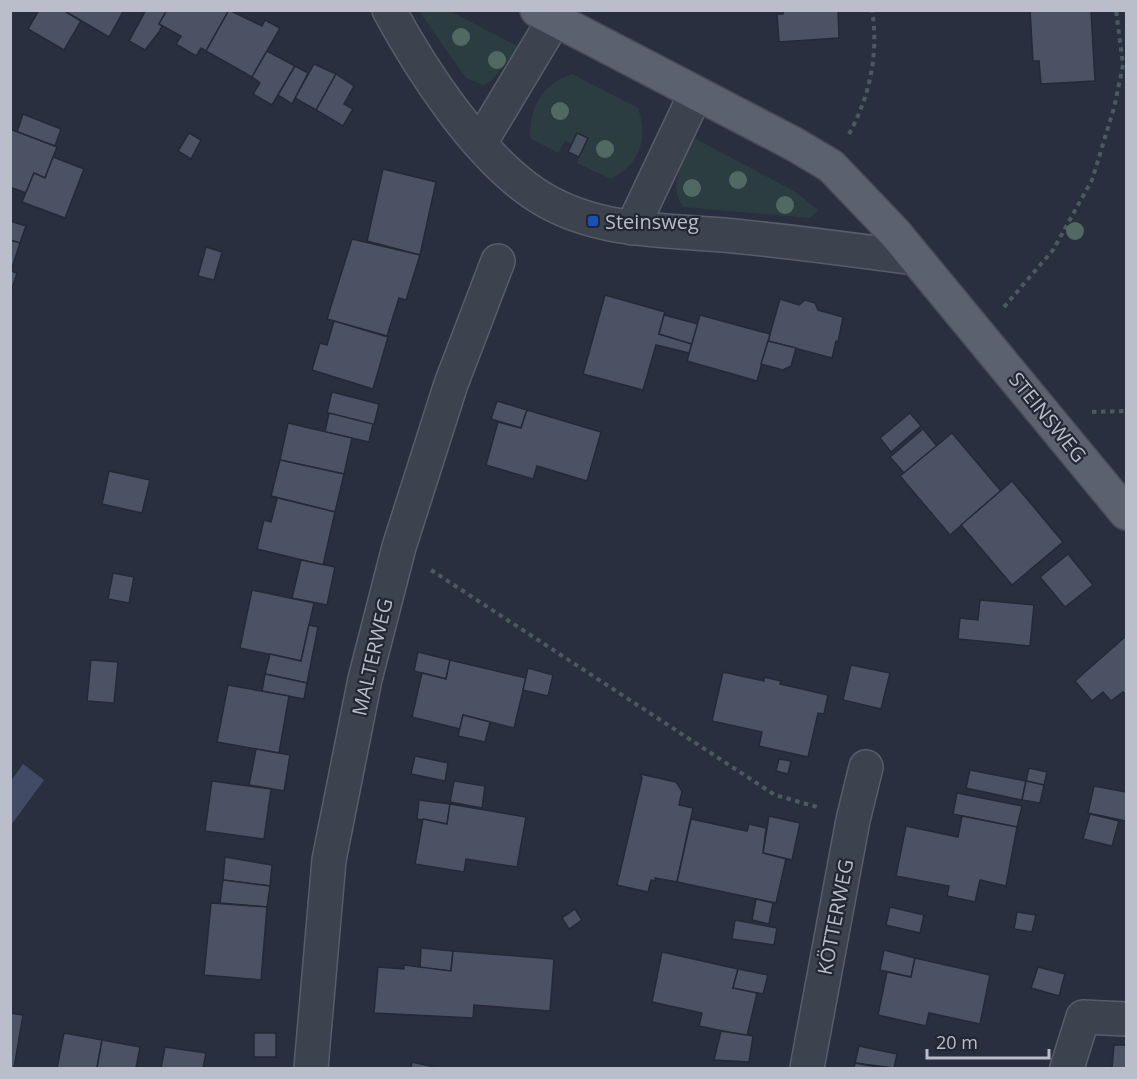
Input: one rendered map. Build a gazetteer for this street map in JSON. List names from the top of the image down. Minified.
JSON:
{"streets":{"main road":["STEINSWEG"],"street":["MALTERWEG","KÖTTERWEG"]},"places":{"transit":["Steinsweg"]},"scale_bar":"20 m"}
